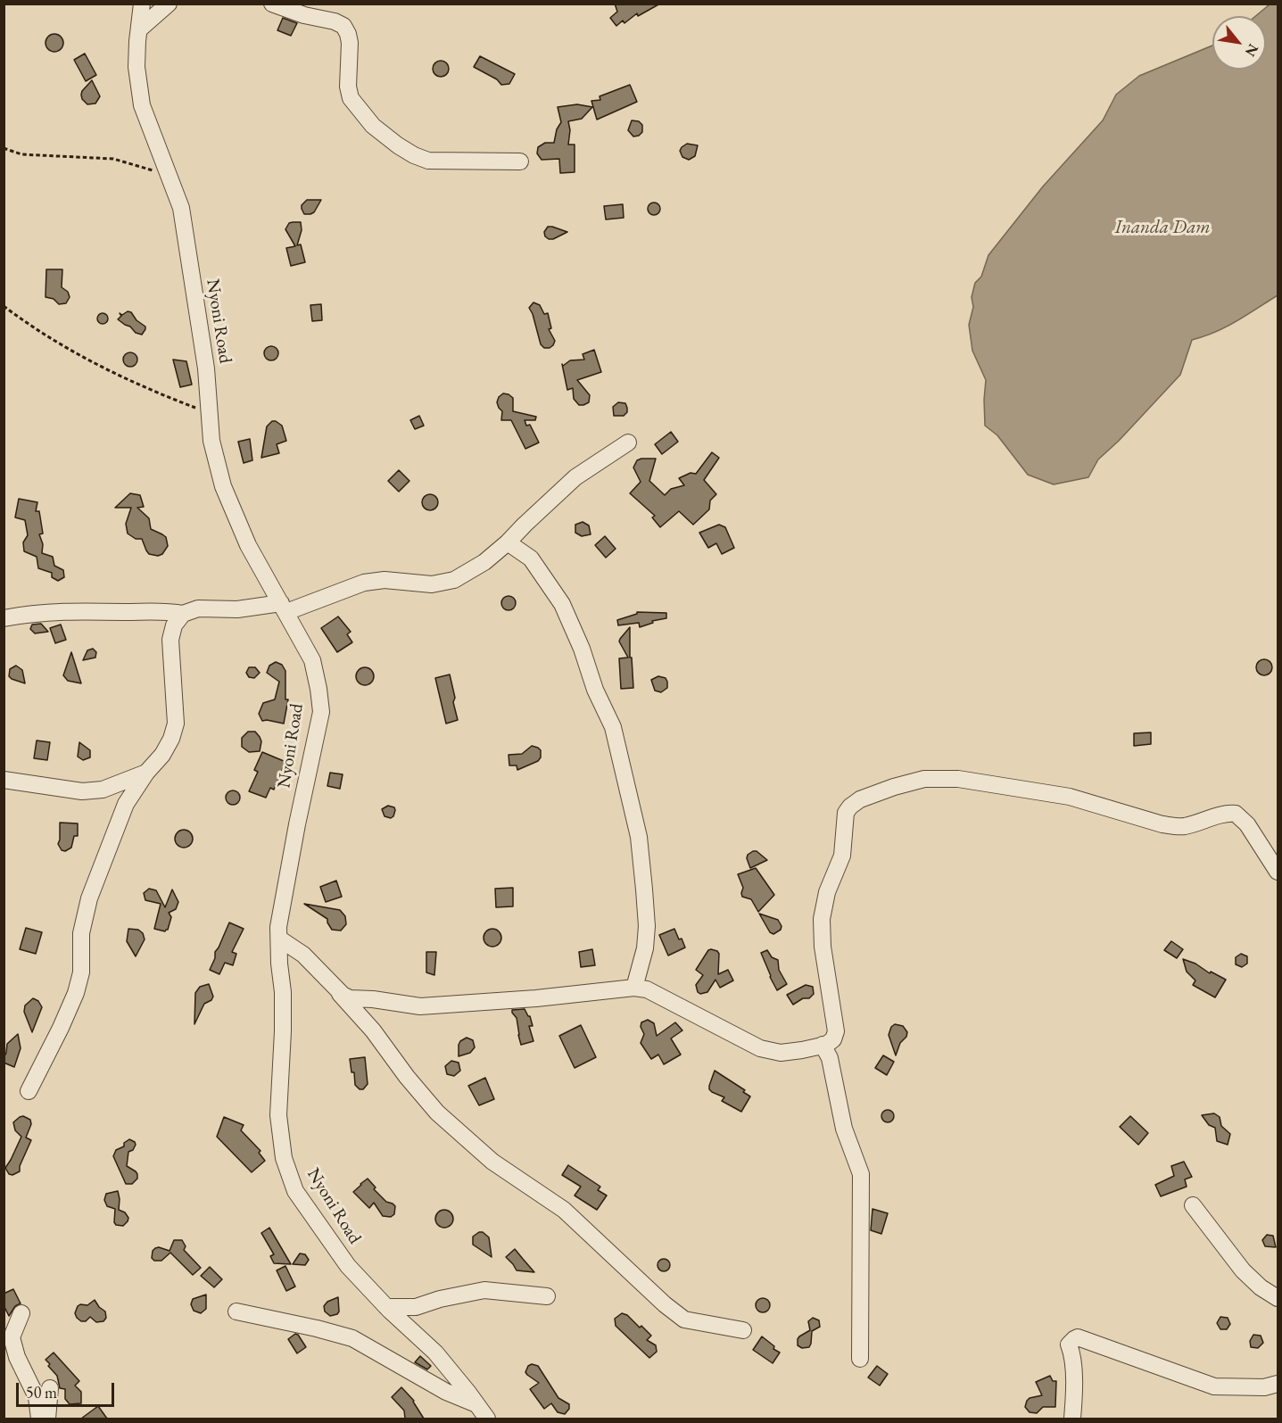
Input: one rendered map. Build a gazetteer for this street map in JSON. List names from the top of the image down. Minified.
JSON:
{"streets":{"street":["Nyoni Road"]},"water":["Inanda Dam"],"scale_bar":"50 m","north":"bottom right"}
